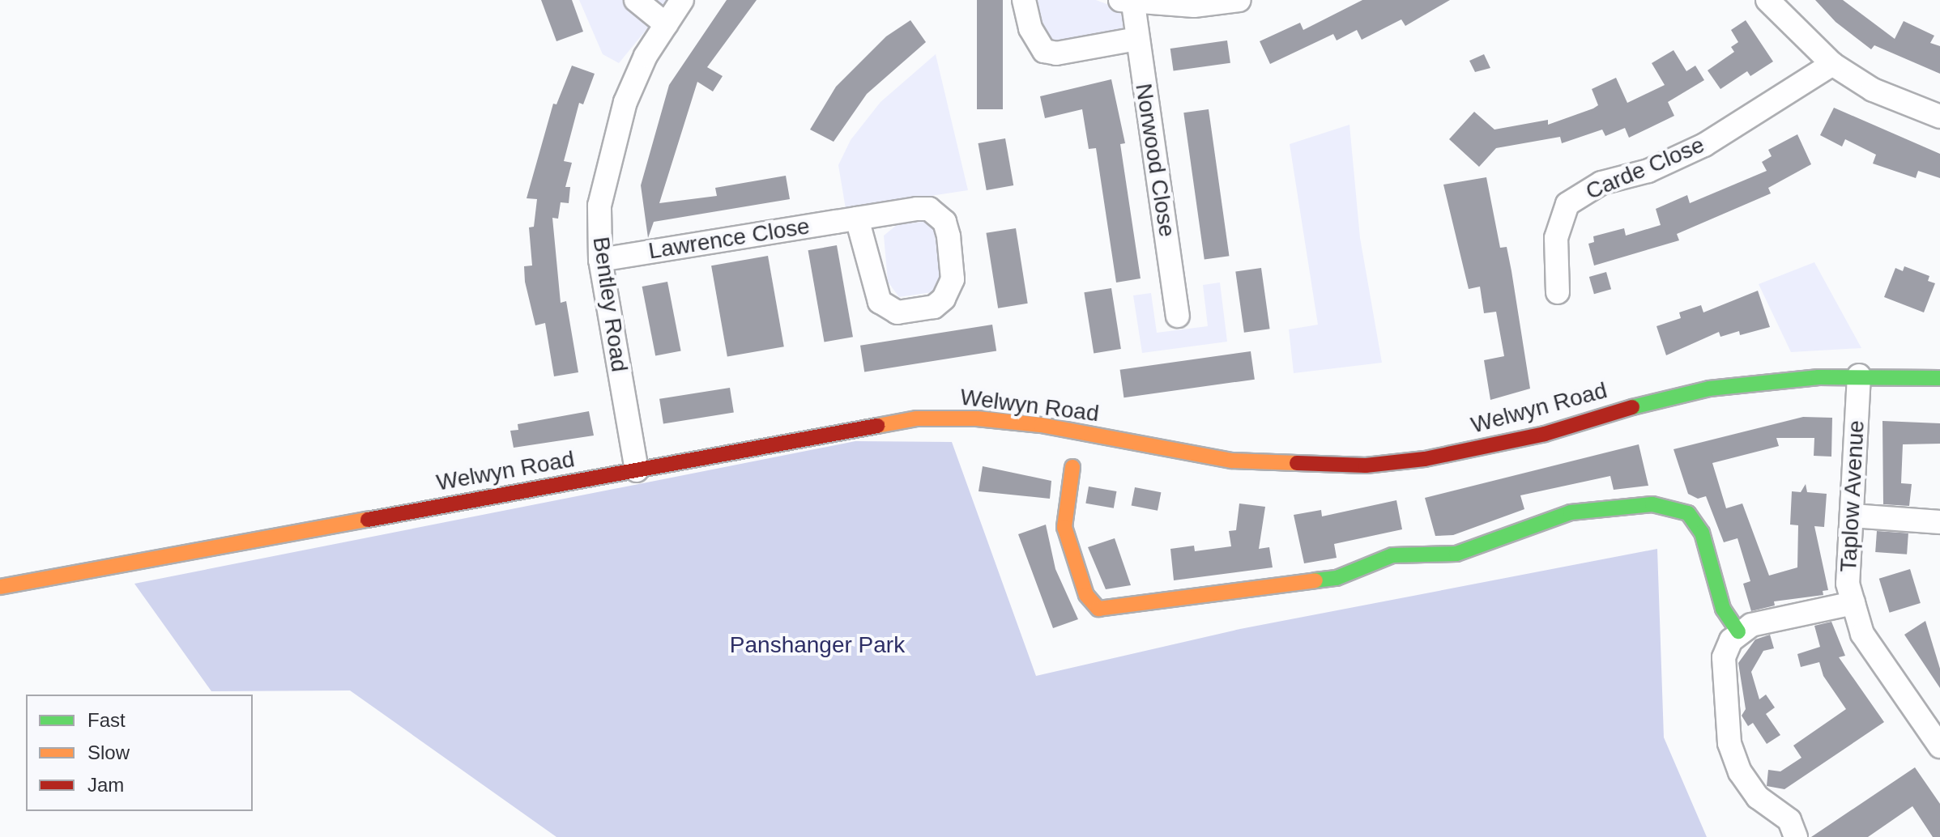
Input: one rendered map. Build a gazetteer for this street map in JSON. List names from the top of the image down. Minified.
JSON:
{"streets":{"main road":["Welwyn Road"],"street":["Norwood Close","Carde Close","Lawrence Close","Bentley Road","Taplow Avenue"]},"crossings":[["Lawrence Close","Bentley Road"],["Bentley Road","Welwyn Road"],["Welwyn Road","Taplow Avenue"]],"parks":["Panshanger Park"],"legend":["Fast","Slow","Jam"]}
